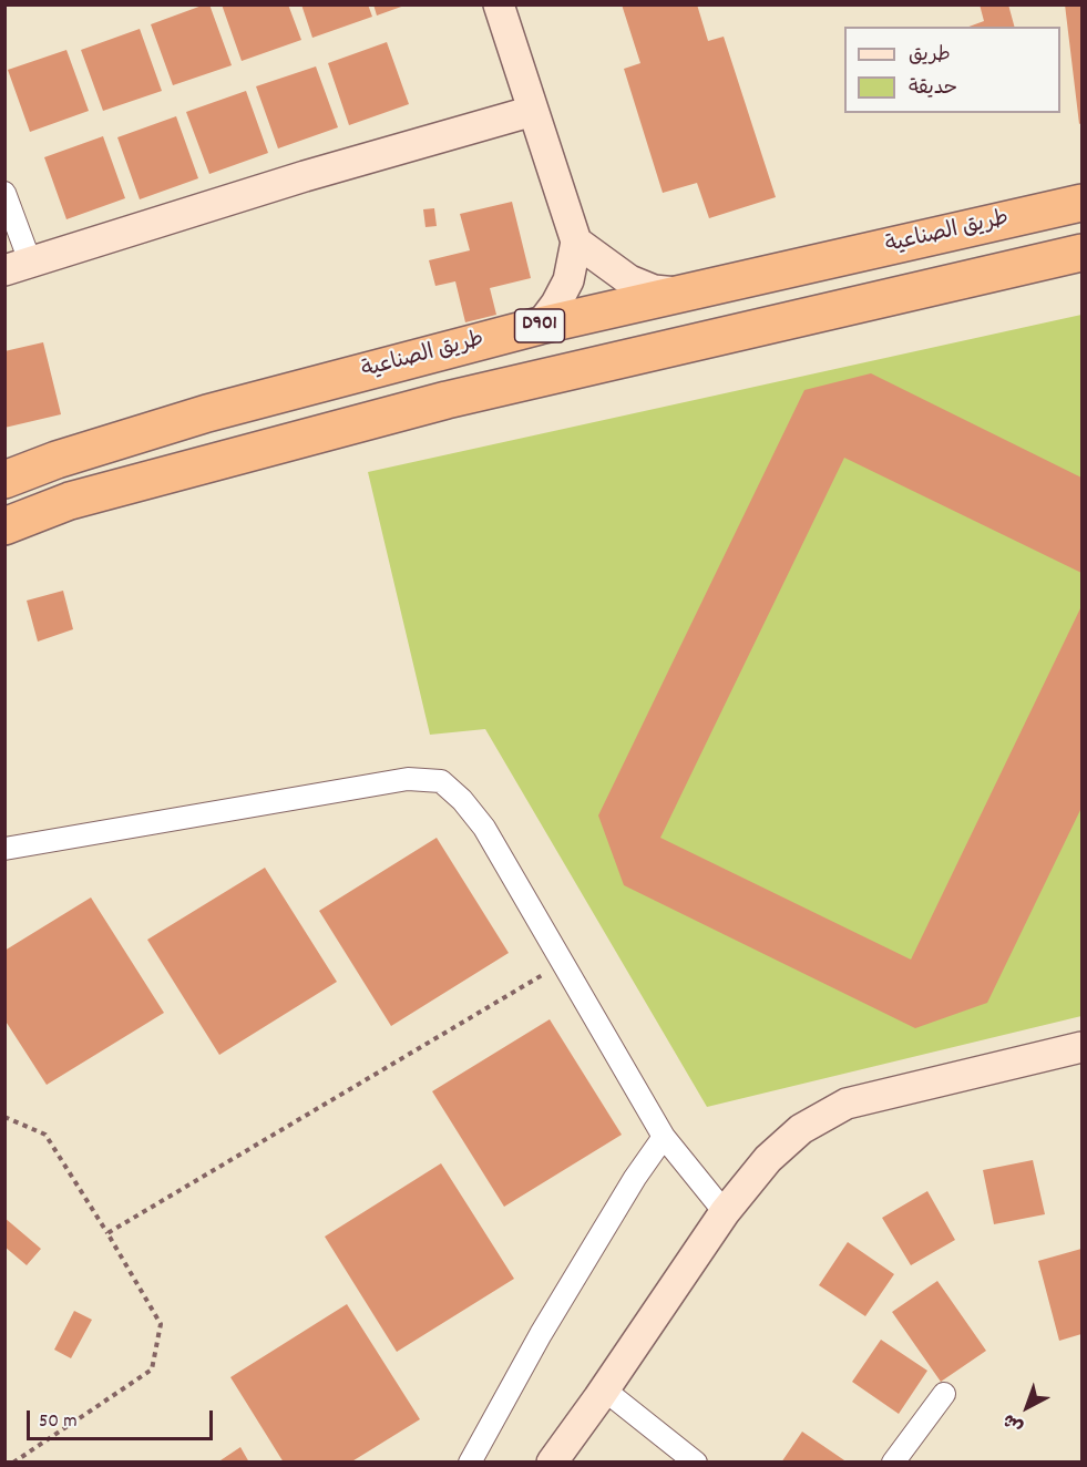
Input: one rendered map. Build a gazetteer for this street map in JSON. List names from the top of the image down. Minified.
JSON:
{"streets":{"highway":["طريق الصناعية","D901"]},"legend":["طريق","حديقة"],"scale_bar":"50 m","north":"bottom left"}
